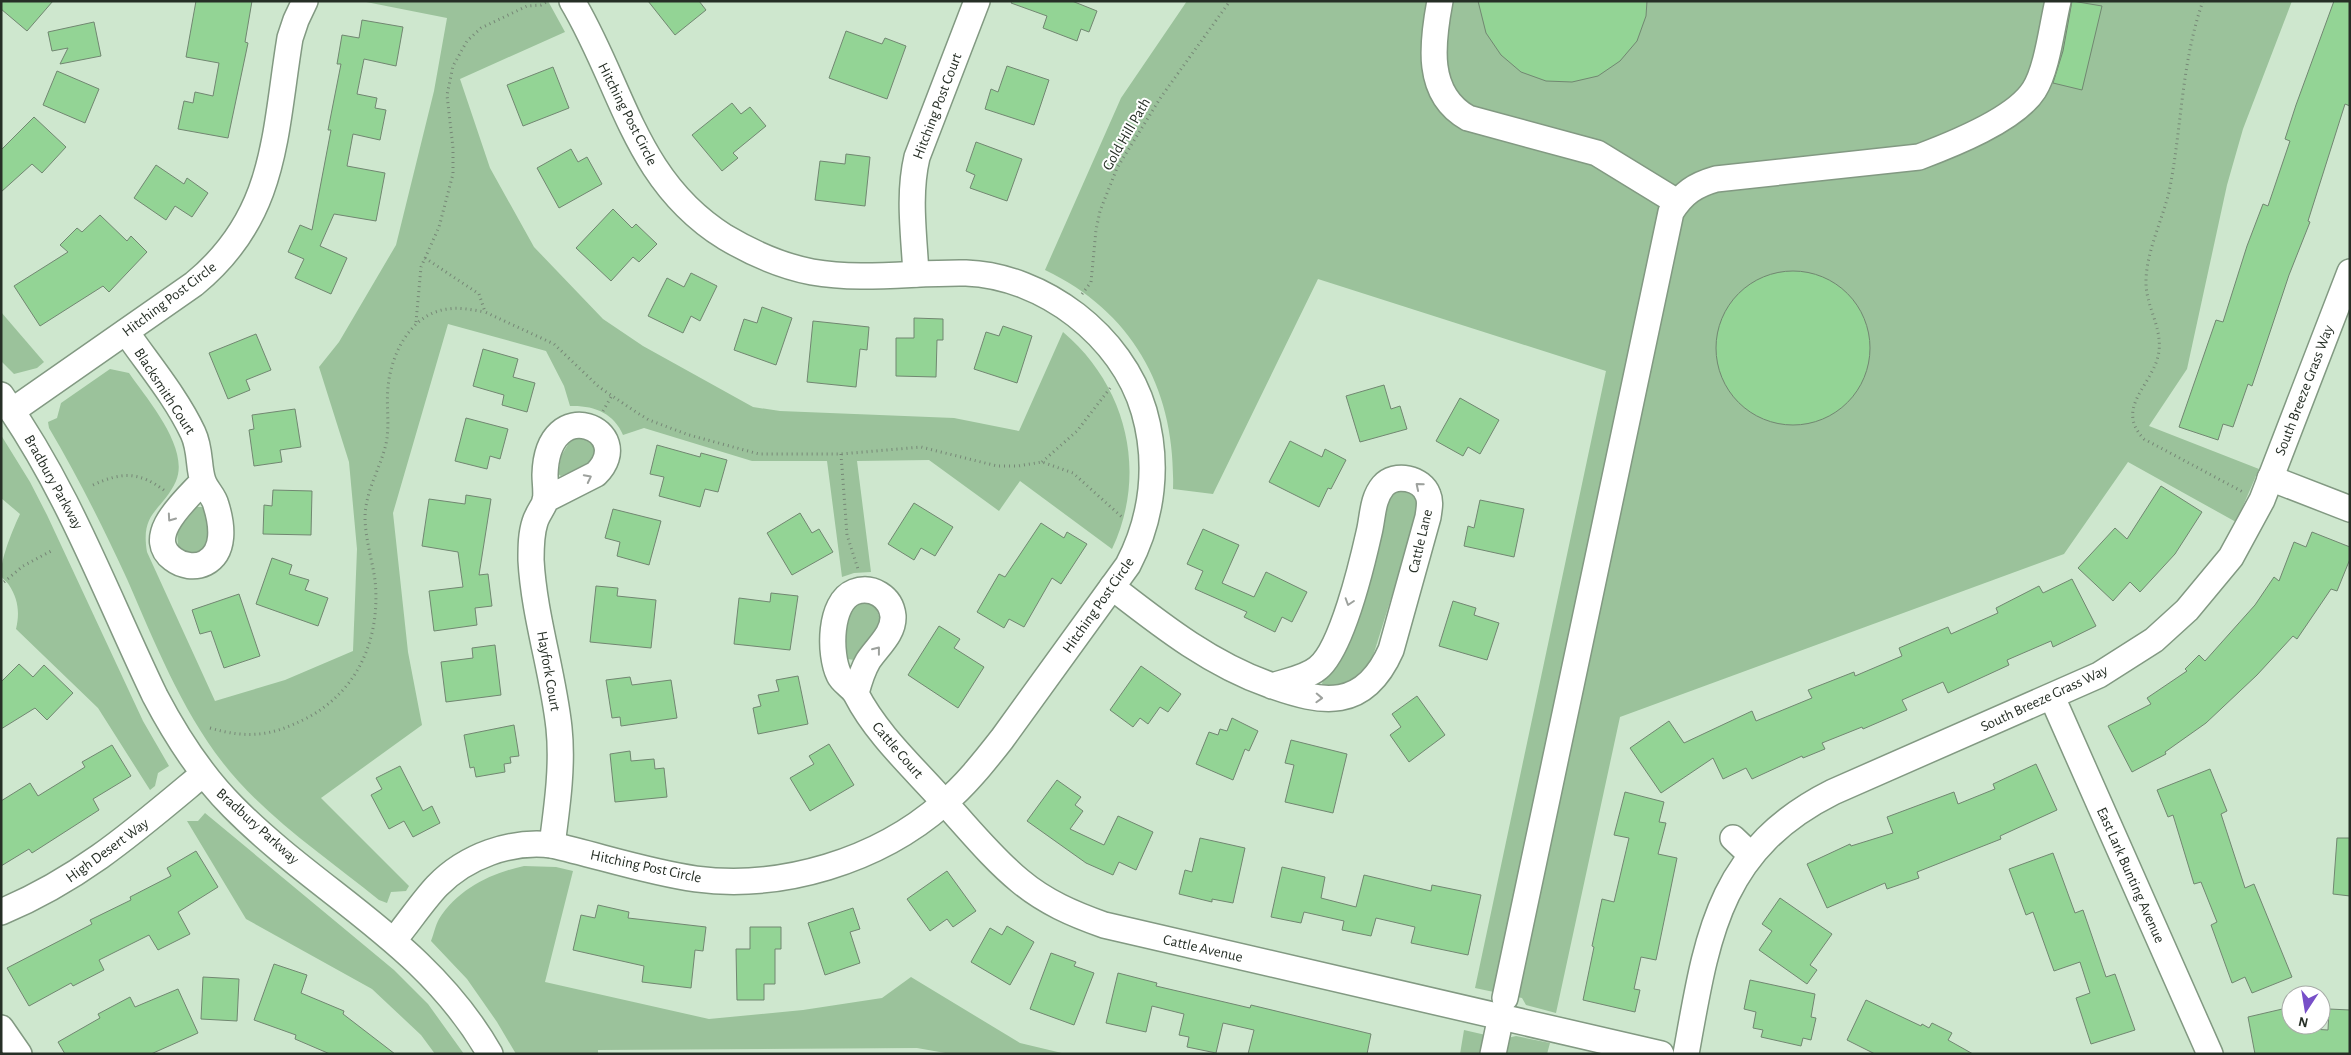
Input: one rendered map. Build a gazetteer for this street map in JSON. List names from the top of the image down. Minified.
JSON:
{"streets":{"street":["Hitching Post Court","Hitching Post Circle","South Breeze Grass Way","Blacksmith Court","Bradbury Parkway","Cattle Lane","Hayfork Court","Cattle Court","High Desert Way","East Lark Bunting Avenue","Cattle Avenue"],"path":["Gold Hill Path"]},"crossings":[["Hitching Post Court","Hitching Post Circle"],["Hitching Post Circle","Blacksmith Court"],["Hitching Post Circle","Bradbury Parkway"],["Hitching Post Circle","Cattle Lane"],["Hitching Post Circle","Hayfork Court"],["Hitching Post Circle","Cattle Court"],["Hitching Post Circle","Cattle Avenue"],["South Breeze Grass Way","East Lark Bunting Avenue"],["Bradbury Parkway","High Desert Way"],["Cattle Court","Cattle Avenue"]],"north":"bottom"}
